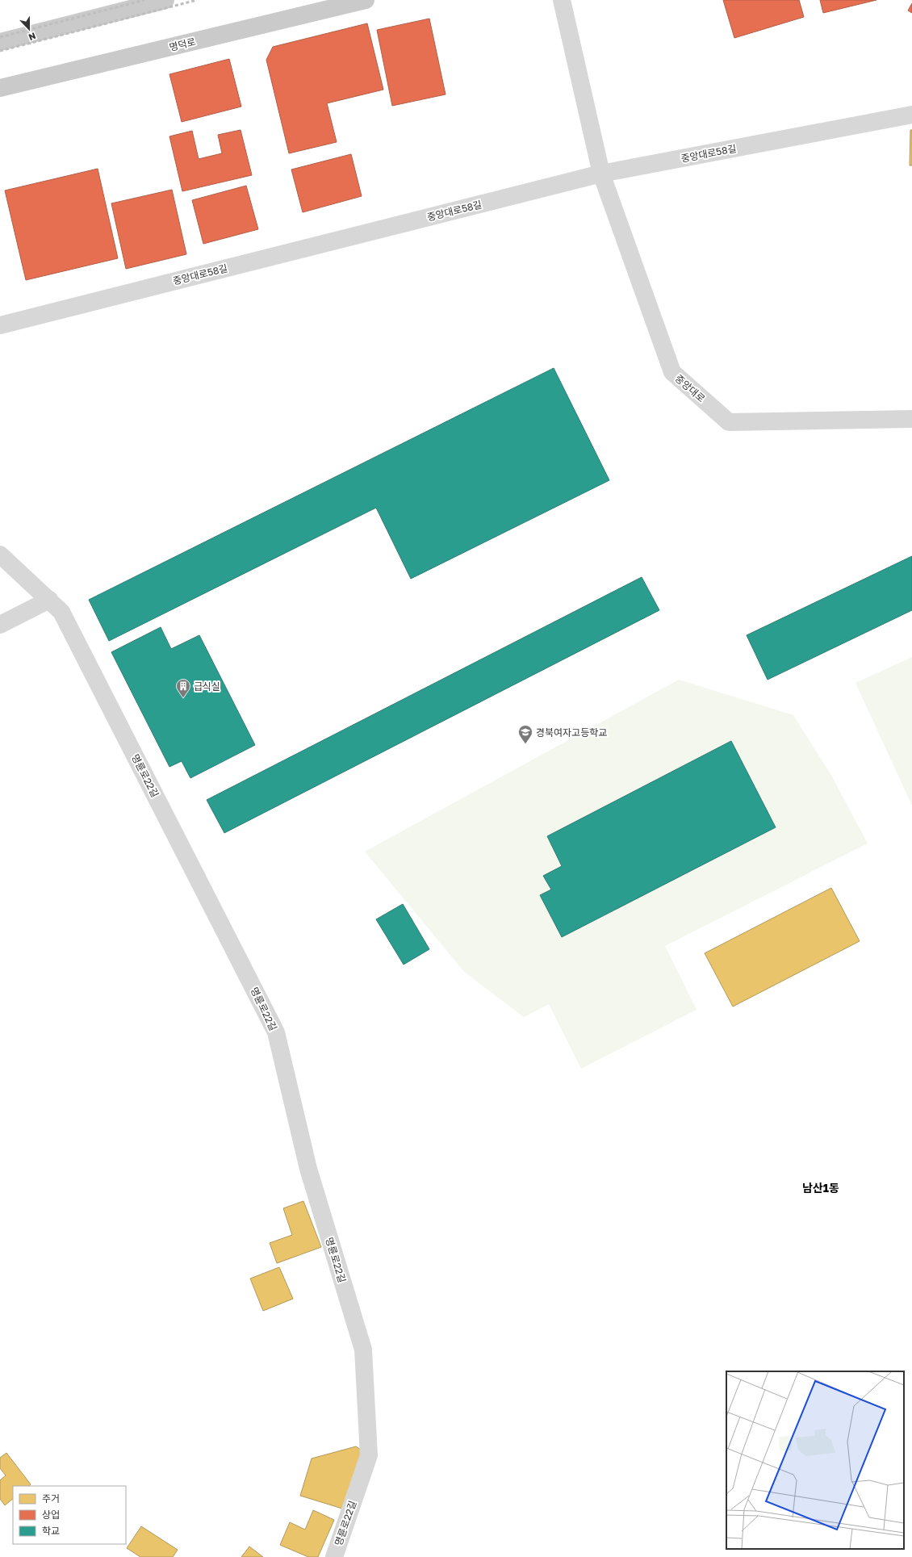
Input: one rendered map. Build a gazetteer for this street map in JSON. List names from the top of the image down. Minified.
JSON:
{"streets":{"main road":["명덕로"],"street":["중앙대로58길","중앙대로","명륜로22길"]},"crossings":[["중앙대로58길","중앙대로"]],"districts":["남산1동"],"places":{"building":["급식실"],"school or university":["경북여자고등학교"]},"legend":["주거","상업","학교"],"north":"bottom"}
